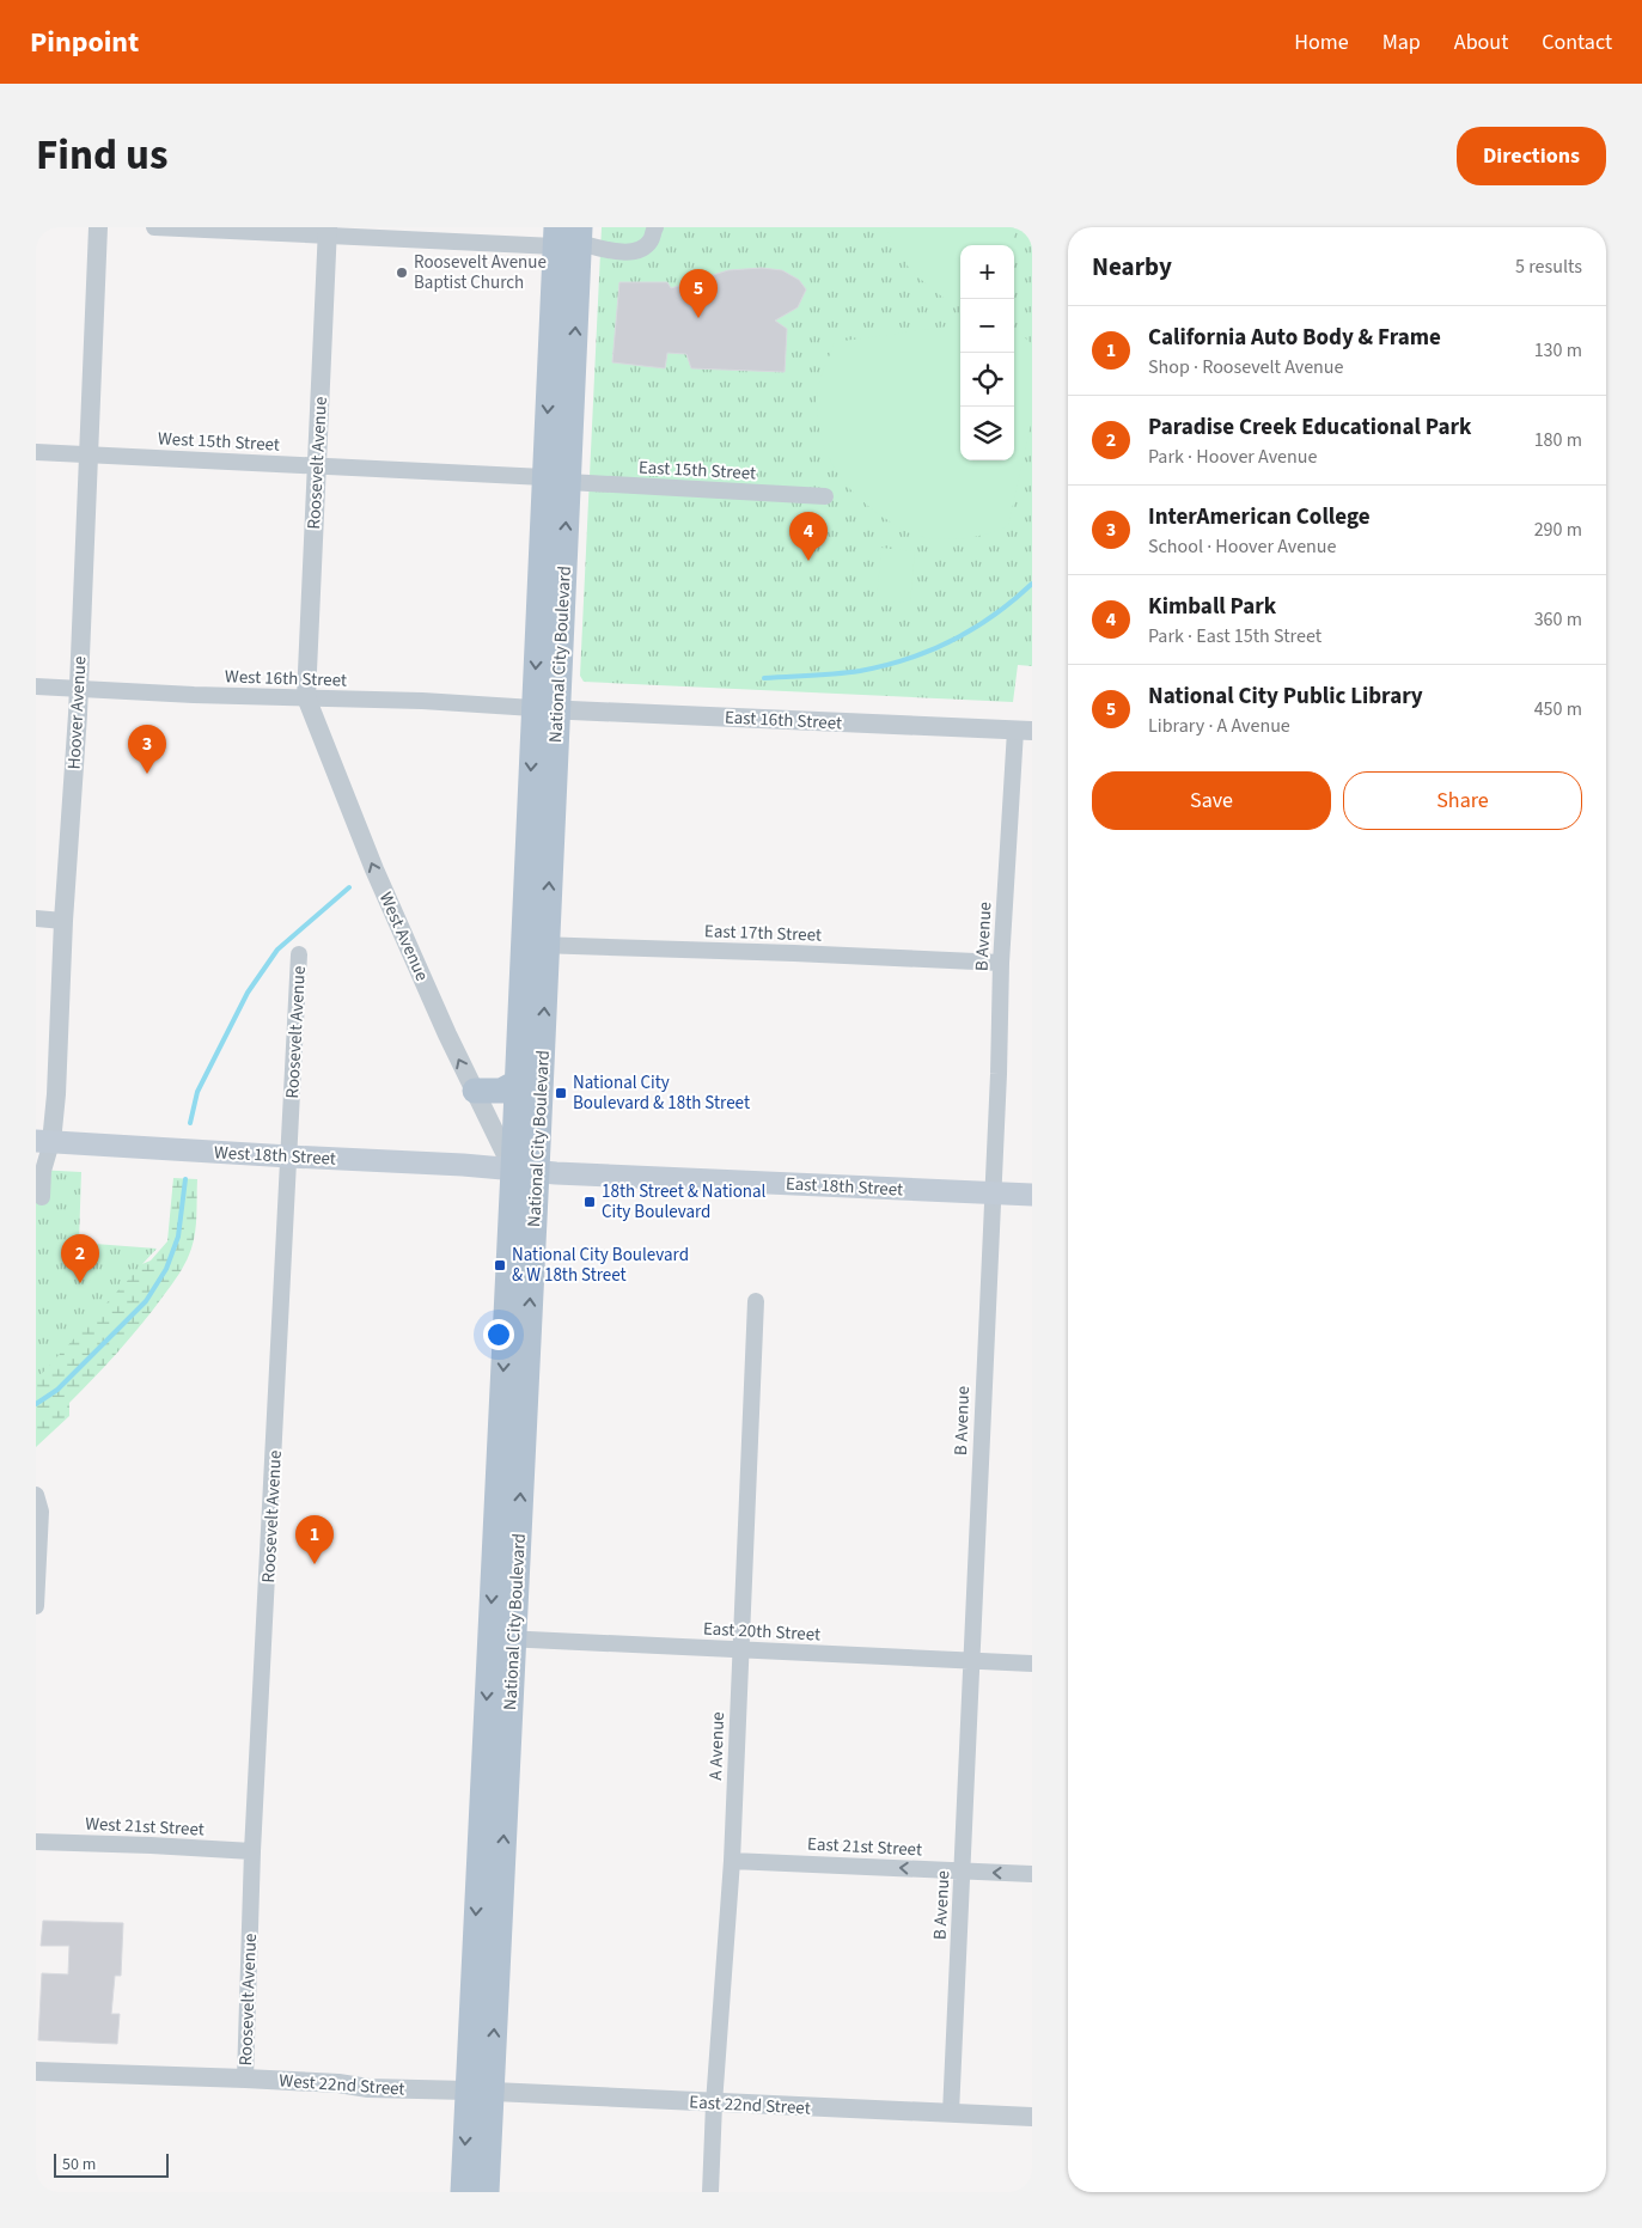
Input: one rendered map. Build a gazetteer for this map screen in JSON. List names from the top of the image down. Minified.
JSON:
{"streets":{"main road":["National City Boulevard","West 18th Street","East 18th Street"],"street":["West 15th Street","Roosevelt Avenue","East 15th Street","West 16th Street","Hoover Avenue","East 16th Street","East 17th Street","West Avenue","B Avenue","East 20th Street","A Avenue","West 21st Street","East 21st Street","West 22nd Street","East 22nd Street"]},"crossings":[["West 15th Street","Roosevelt Avenue"],["West 15th Street","East 15th Street"],["West 15th Street","National City Boulevard"],["West 15th Street","Hoover Avenue"],["Roosevelt Avenue","West 16th Street"],["Roosevelt Avenue","West Avenue"],["Roosevelt Avenue","West 18th Street"],["Roosevelt Avenue","West 21st Street"],["Roosevelt Avenue","West 22nd Street"],["East 15th Street","National City Boulevard"],["National City Boulevard","West 16th Street"],["National City Boulevard","East 16th Street"],["National City Boulevard","East 17th Street"],["National City Boulevard","West Avenue"],["National City Boulevard","West 18th Street"],["National City Boulevard","East 18th Street"],["National City Boulevard","East 20th Street"],["National City Boulevard","West 22nd Street"],["National City Boulevard","East 22nd Street"],["West 16th Street","Hoover Avenue"],["West 16th Street","East 16th Street"],["West 16th Street","West Avenue"],["Hoover Avenue","West 18th Street"],["East 16th Street","B Avenue"],["East 17th Street","B Avenue"],["West Avenue","West 18th Street"],["West Avenue","East 18th Street"],["B Avenue","East 18th Street"],["B Avenue","East 20th Street"],["B Avenue","East 21st Street"],["B Avenue","East 22nd Street"],["West 18th Street","East 18th Street"],["East 20th Street","A Avenue"],["A Avenue","East 21st Street"],["A Avenue","East 22nd Street"],["West 22nd Street","East 22nd Street"]],"one_way":["West Avenue","East 21st Street"],"places":{"other":["Roosevelt Avenue Baptist Church"],"transit":["National City Boulevard & 18th Street","18th Street & National City Boulevard","National City Boulevard & W 18th Street"]},"scale_bar":"50 m","page":{"header":"Pinpoint","nav":["Home","Map","About","Contact"],"title":"Find us","buttons":["Directions",["Save","Share"]],"heading":["Nearby","5 results"],"map_buttons":["+","−"],"pins":["5","4","3","2","1"],"list":[{"mark":"1","name":"California Auto Body & Frame","note":"Shop · Roosevelt Avenue","value":"130 m"},{"mark":"2","name":"Paradise Creek Educational Park","note":"Park · Hoover Avenue","value":"180 m"},{"mark":"3","name":"InterAmerican College","note":"School · Hoover Avenue","value":"290 m"},{"mark":"4","name":"Kimball Park","note":"Park · East 15th Street","value":"360 m"},{"mark":"5","name":"National City Public Library","note":"Library · A Avenue","value":"450 m"}],"scale":"50 m"}}
